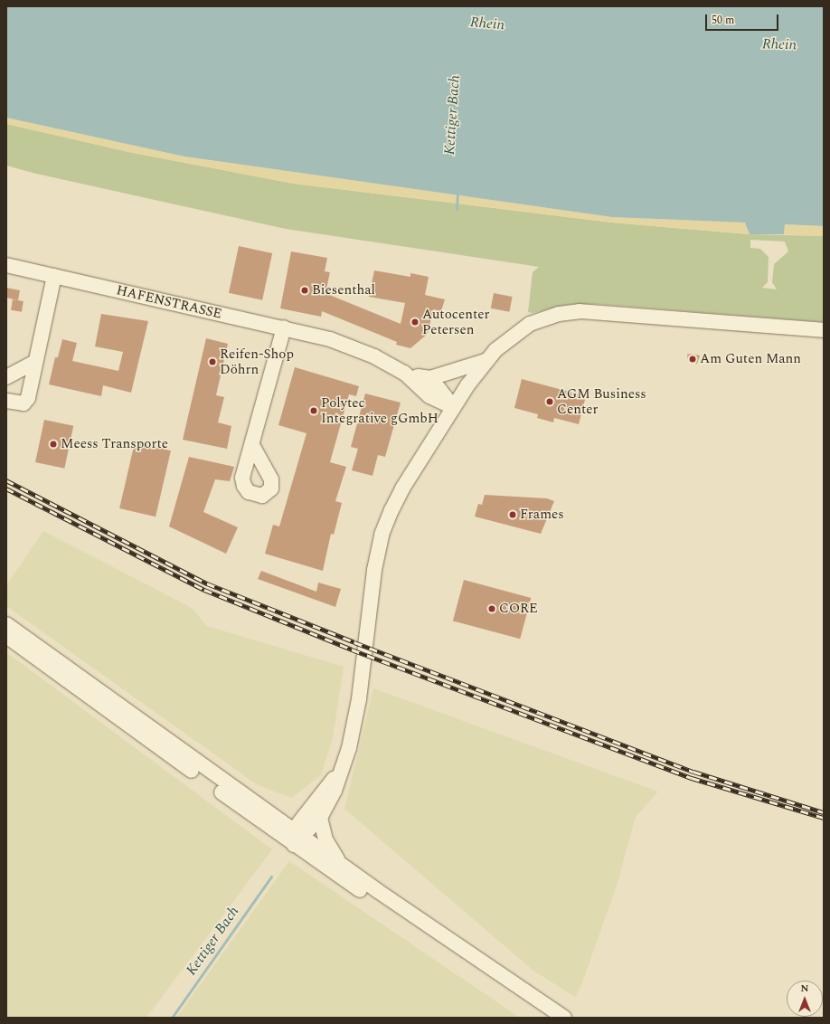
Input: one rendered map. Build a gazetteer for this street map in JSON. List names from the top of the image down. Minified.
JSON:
{"streets":{"street":["HAFENSTRASSE"]},"water":["Rhein","Kettiger Bach"],"places":["Biesenthal","Autocenter Petersen","Am Guten Mann","Reifen-Shop Döhrn","AGM Business Center","Polytec Integrative gGmbH","Meess Transporte","Frames","CORE"],"scale_bar":"50 m","north":"top"}
